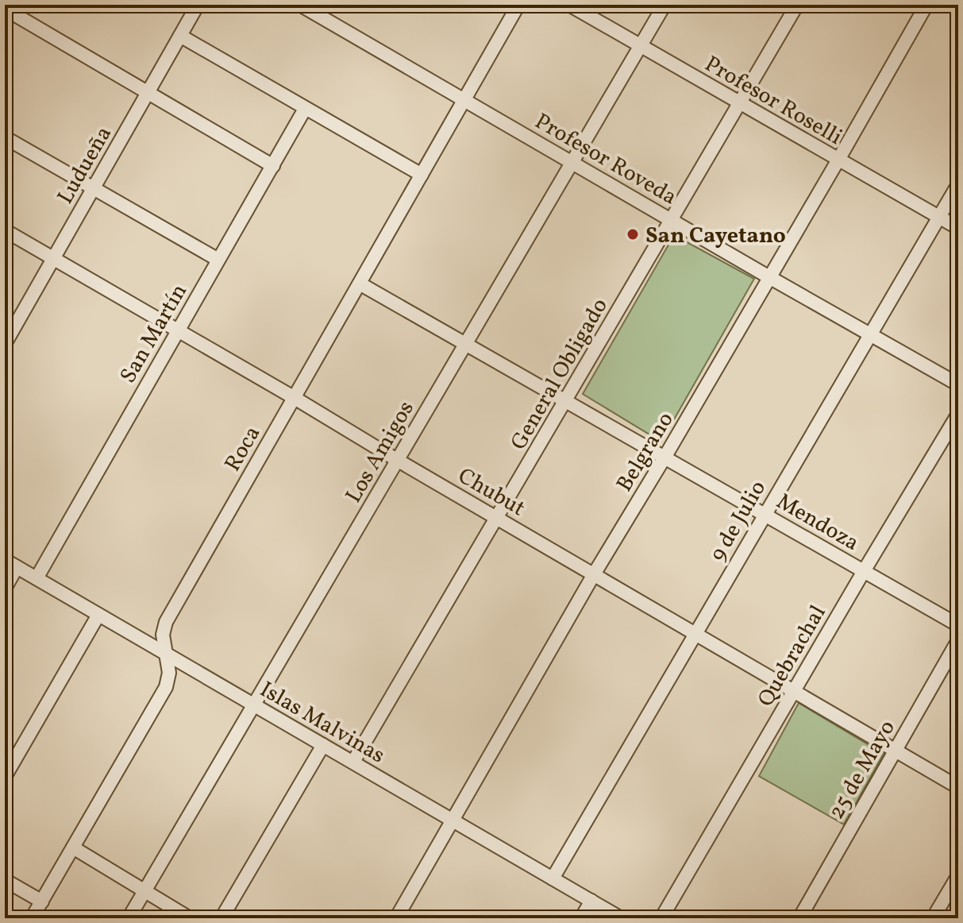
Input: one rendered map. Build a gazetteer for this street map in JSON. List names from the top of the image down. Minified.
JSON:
{"streets":{"street":["Profesor Roselli","Profesor Roveda","Ludueña","San Martín","General Obligado","Roca","Los Amigos","Belgrano","Chubut","9 de Julio","Mendoza","Quebrachal","Islas Malvinas","25 de Mayo"]},"crossings":[["Profesor Roselli","General Obligado"],["Profesor Roselli","Los Amigos"],["Profesor Roselli","Belgrano"],["Profesor Roselli","9 de Julio"],["Profesor Roveda","General Obligado"],["Profesor Roveda","Roca"],["Profesor Roveda","Los Amigos"],["Profesor Roveda","Belgrano"],["Profesor Roveda","9 de Julio"],["Ludueña","Chubut"],["San Martín","Chubut"],["San Martín","Islas Malvinas"],["General Obligado","Chubut"],["General Obligado","Mendoza"],["General Obligado","Islas Malvinas"],["Roca","Chubut"],["Roca","Mendoza"],["Roca","Islas Malvinas"],["Los Amigos","Chubut"],["Los Amigos","Mendoza"],["Los Amigos","Islas Malvinas"],["Belgrano","Chubut"],["Belgrano","Mendoza"],["Belgrano","Islas Malvinas"],["Chubut","9 de Julio"],["Chubut","Quebrachal"],["Chubut","25 de Mayo"],["9 de Julio","Mendoza"],["9 de Julio","Islas Malvinas"],["Mendoza","Quebrachal"]],"places":["San Cayetano"]}
